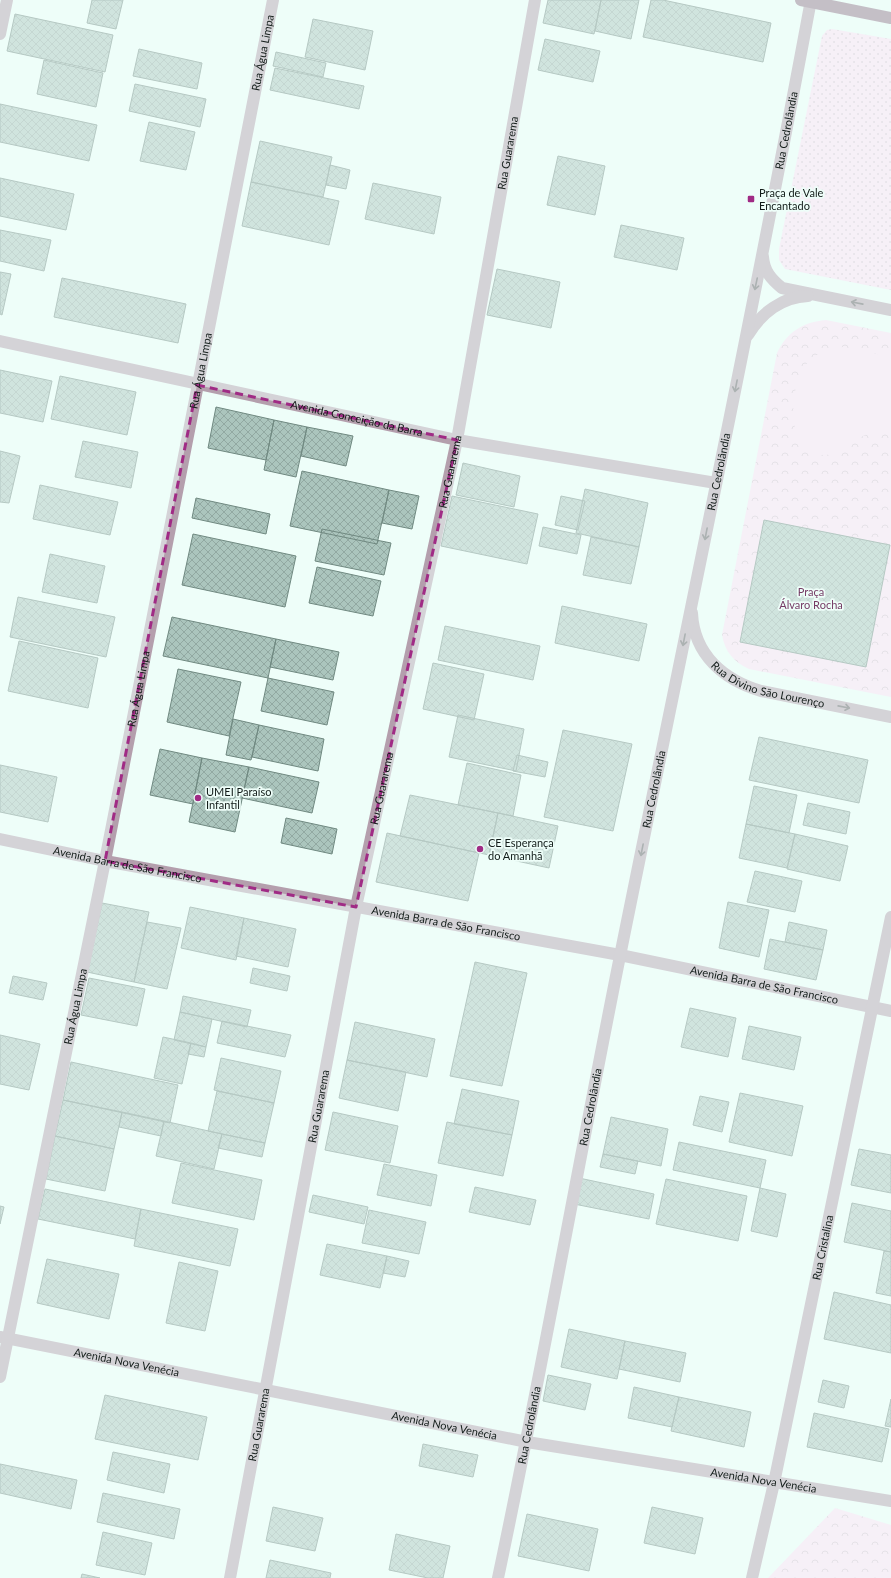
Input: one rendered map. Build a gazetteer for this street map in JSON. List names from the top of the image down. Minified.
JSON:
{"streets":{"street":["Rua Água Limpa","Rua Cedrolândia","Rua Guararema","Avenida Conceição da Barra","Rua Divino São Lourenço","Avenida Barra de São Francisco","Rua Cristalina","Avenida Nova Venécia"]},"crossings":[["Rua Água Limpa","Avenida Conceição da Barra"],["Rua Água Limpa","Avenida Barra de São Francisco"],["Rua Água Limpa","Avenida Nova Venécia"],["Rua Cedrolândia","Avenida Conceição da Barra"],["Rua Cedrolândia","Rua Divino São Lourenço"],["Rua Cedrolândia","Avenida Barra de São Francisco"],["Rua Cedrolândia","Avenida Nova Venécia"],["Rua Guararema","Avenida Conceição da Barra"],["Rua Guararema","Avenida Barra de São Francisco"],["Rua Guararema","Avenida Nova Venécia"],["Avenida Barra de São Francisco","Rua Cristalina"],["Rua Cristalina","Avenida Nova Venécia"]],"one_way":["Rua Cedrolândia","Rua Divino São Lourenço"],"parks":["Praça Álvaro Rocha"],"places":{"transit":["Praça de Vale Encantado"],"other":["UMEI Paraíso Infantil","CE Esperança do Amanhã"]}}
